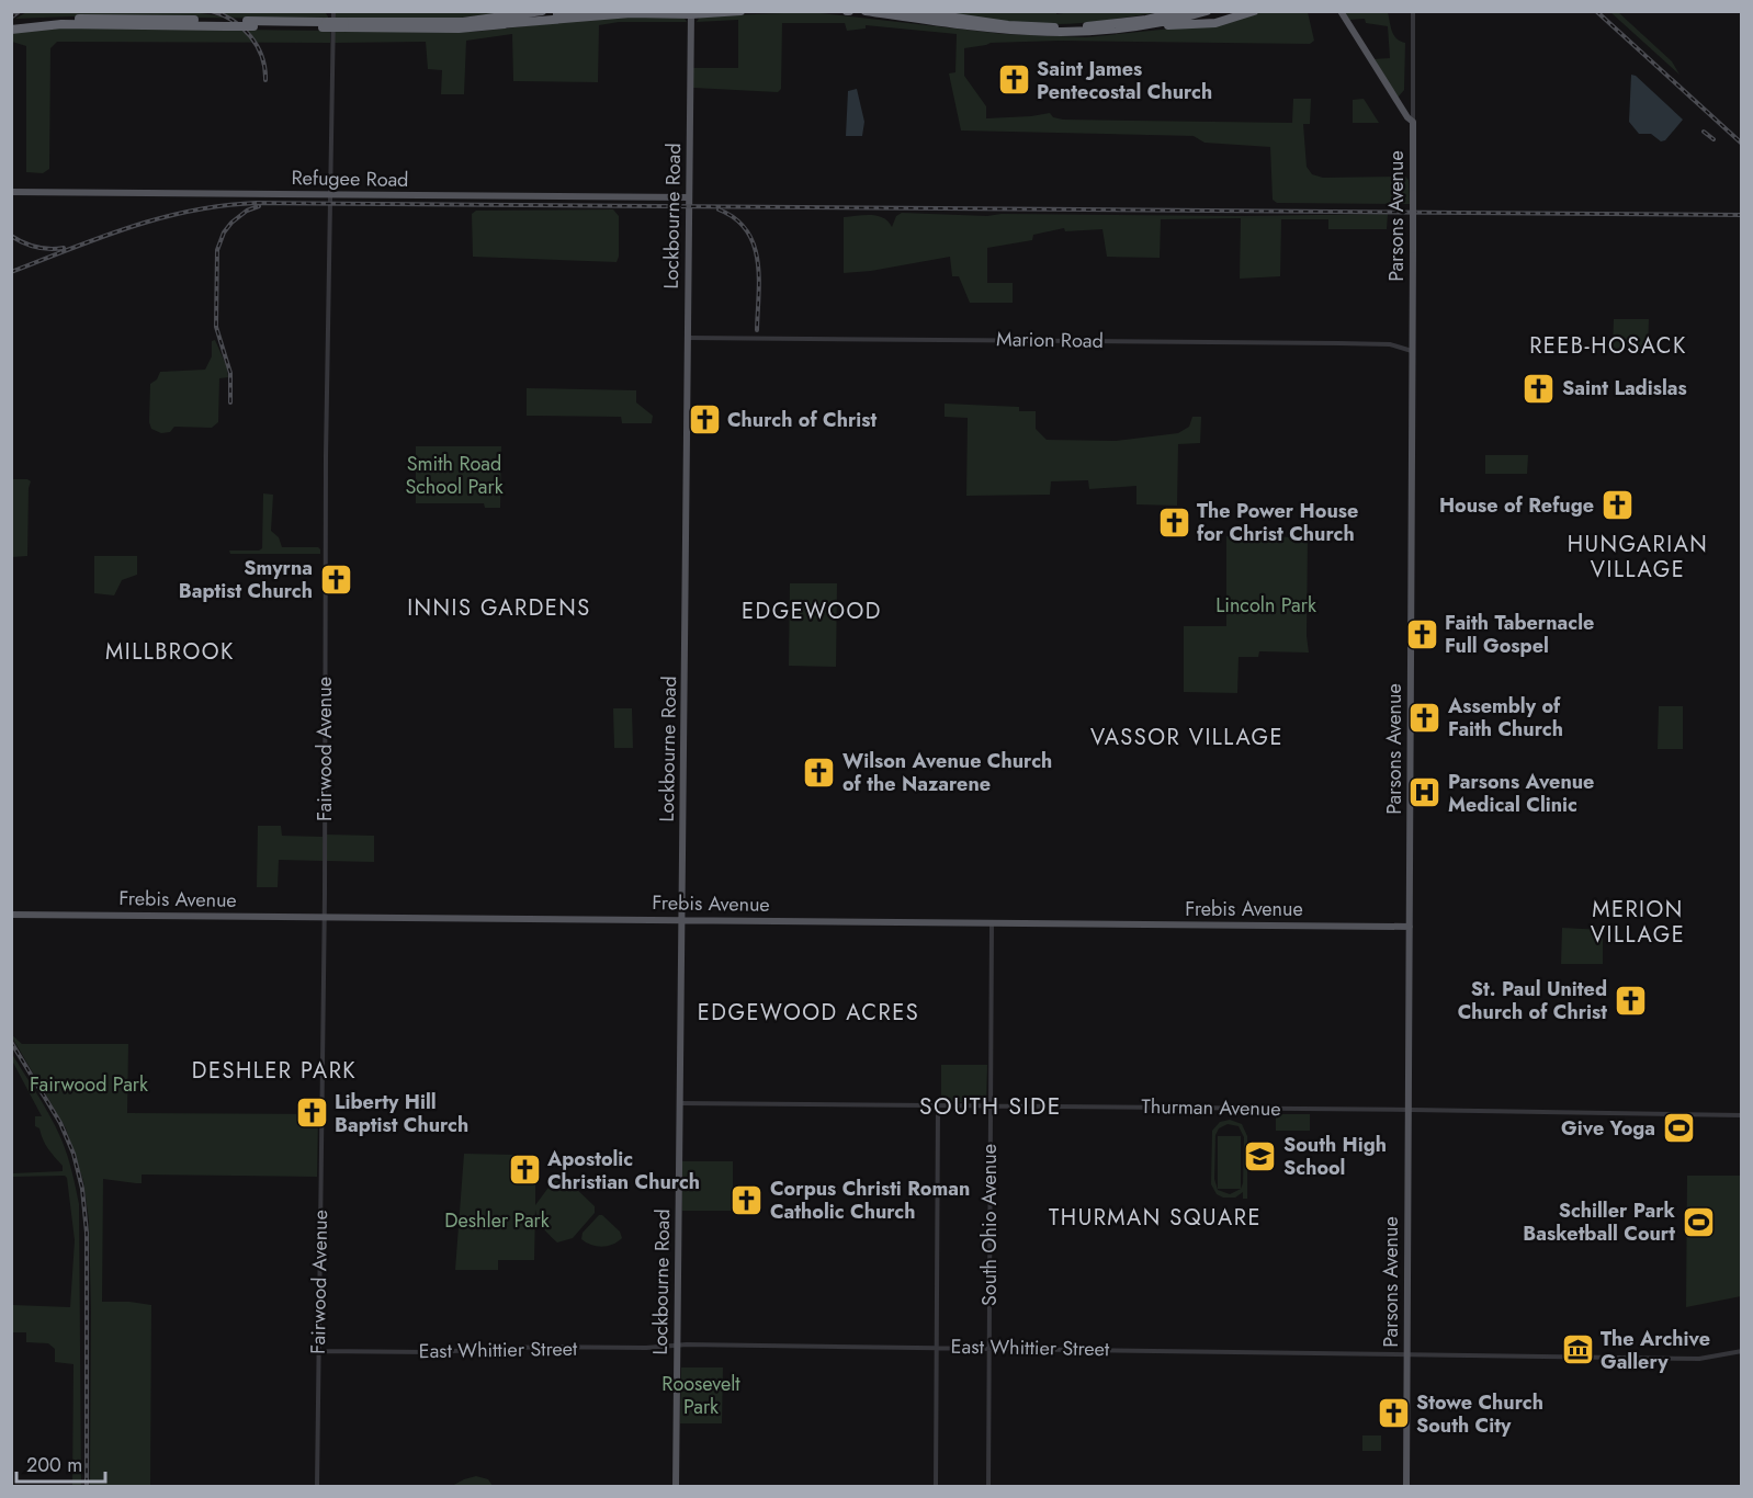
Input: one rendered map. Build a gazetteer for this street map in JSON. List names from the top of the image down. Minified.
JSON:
{"streets":{"main road":["Refugee Road","Lockbourne Road","Parsons Avenue","Frebis Avenue"],"street":["Marion Road","Fairwood Avenue","Thurman Avenue","South Ohio Avenue","East Whittier Street"]},"crossings":[["Refugee Road","Lockbourne Road"],["Refugee Road","Fairwood Avenue"],["Lockbourne Road","Marion Road"],["Lockbourne Road","Frebis Avenue"],["Lockbourne Road","Thurman Avenue"],["Lockbourne Road","East Whittier Street"],["Parsons Avenue","Marion Road"],["Parsons Avenue","Frebis Avenue"],["Parsons Avenue","Thurman Avenue"],["Parsons Avenue","East Whittier Street"],["Fairwood Avenue","Frebis Avenue"],["Fairwood Avenue","East Whittier Street"],["Frebis Avenue","South Ohio Avenue"],["Thurman Avenue","South Ohio Avenue"],["South Ohio Avenue","East Whittier Street"]],"districts":["REEB-HOSACK","HUNGARIAN VILLAGE","INNIS GARDENS","EDGEWOOD","MILLBROOK","VASSOR VILLAGE","MERION VILLAGE","EDGEWOOD ACRES","DESHLER PARK","SOUTH SIDE","THURMAN SQUARE"],"parks":["Smith Road School Park","Lincoln Park","Fairwood Park","Deshler Park","Roosevelt Park"],"places":{"church":["Saint James Pentecostal Church","Saint Ladislas","Church of Christ","House of Refuge","The Power House for Christ Church","Smyrna Baptist Church","Faith Tabernacle Full Gospel","Assembly of Faith Church","Wilson Avenue Church of the Nazarene","St. Paul United Church of Christ","Liberty Hill Baptist Church","Apostolic Christian Church","Corpus Christi Roman Catholic Church","Stowe Church South City"],"hospital":["Parsons Avenue Medical Clinic"],"sports":["Give Yoga","Schiller Park Basketball Court"],"school or university":["South High School"],"museum":["The Archive Gallery"]},"scale_bar":"200 m"}
